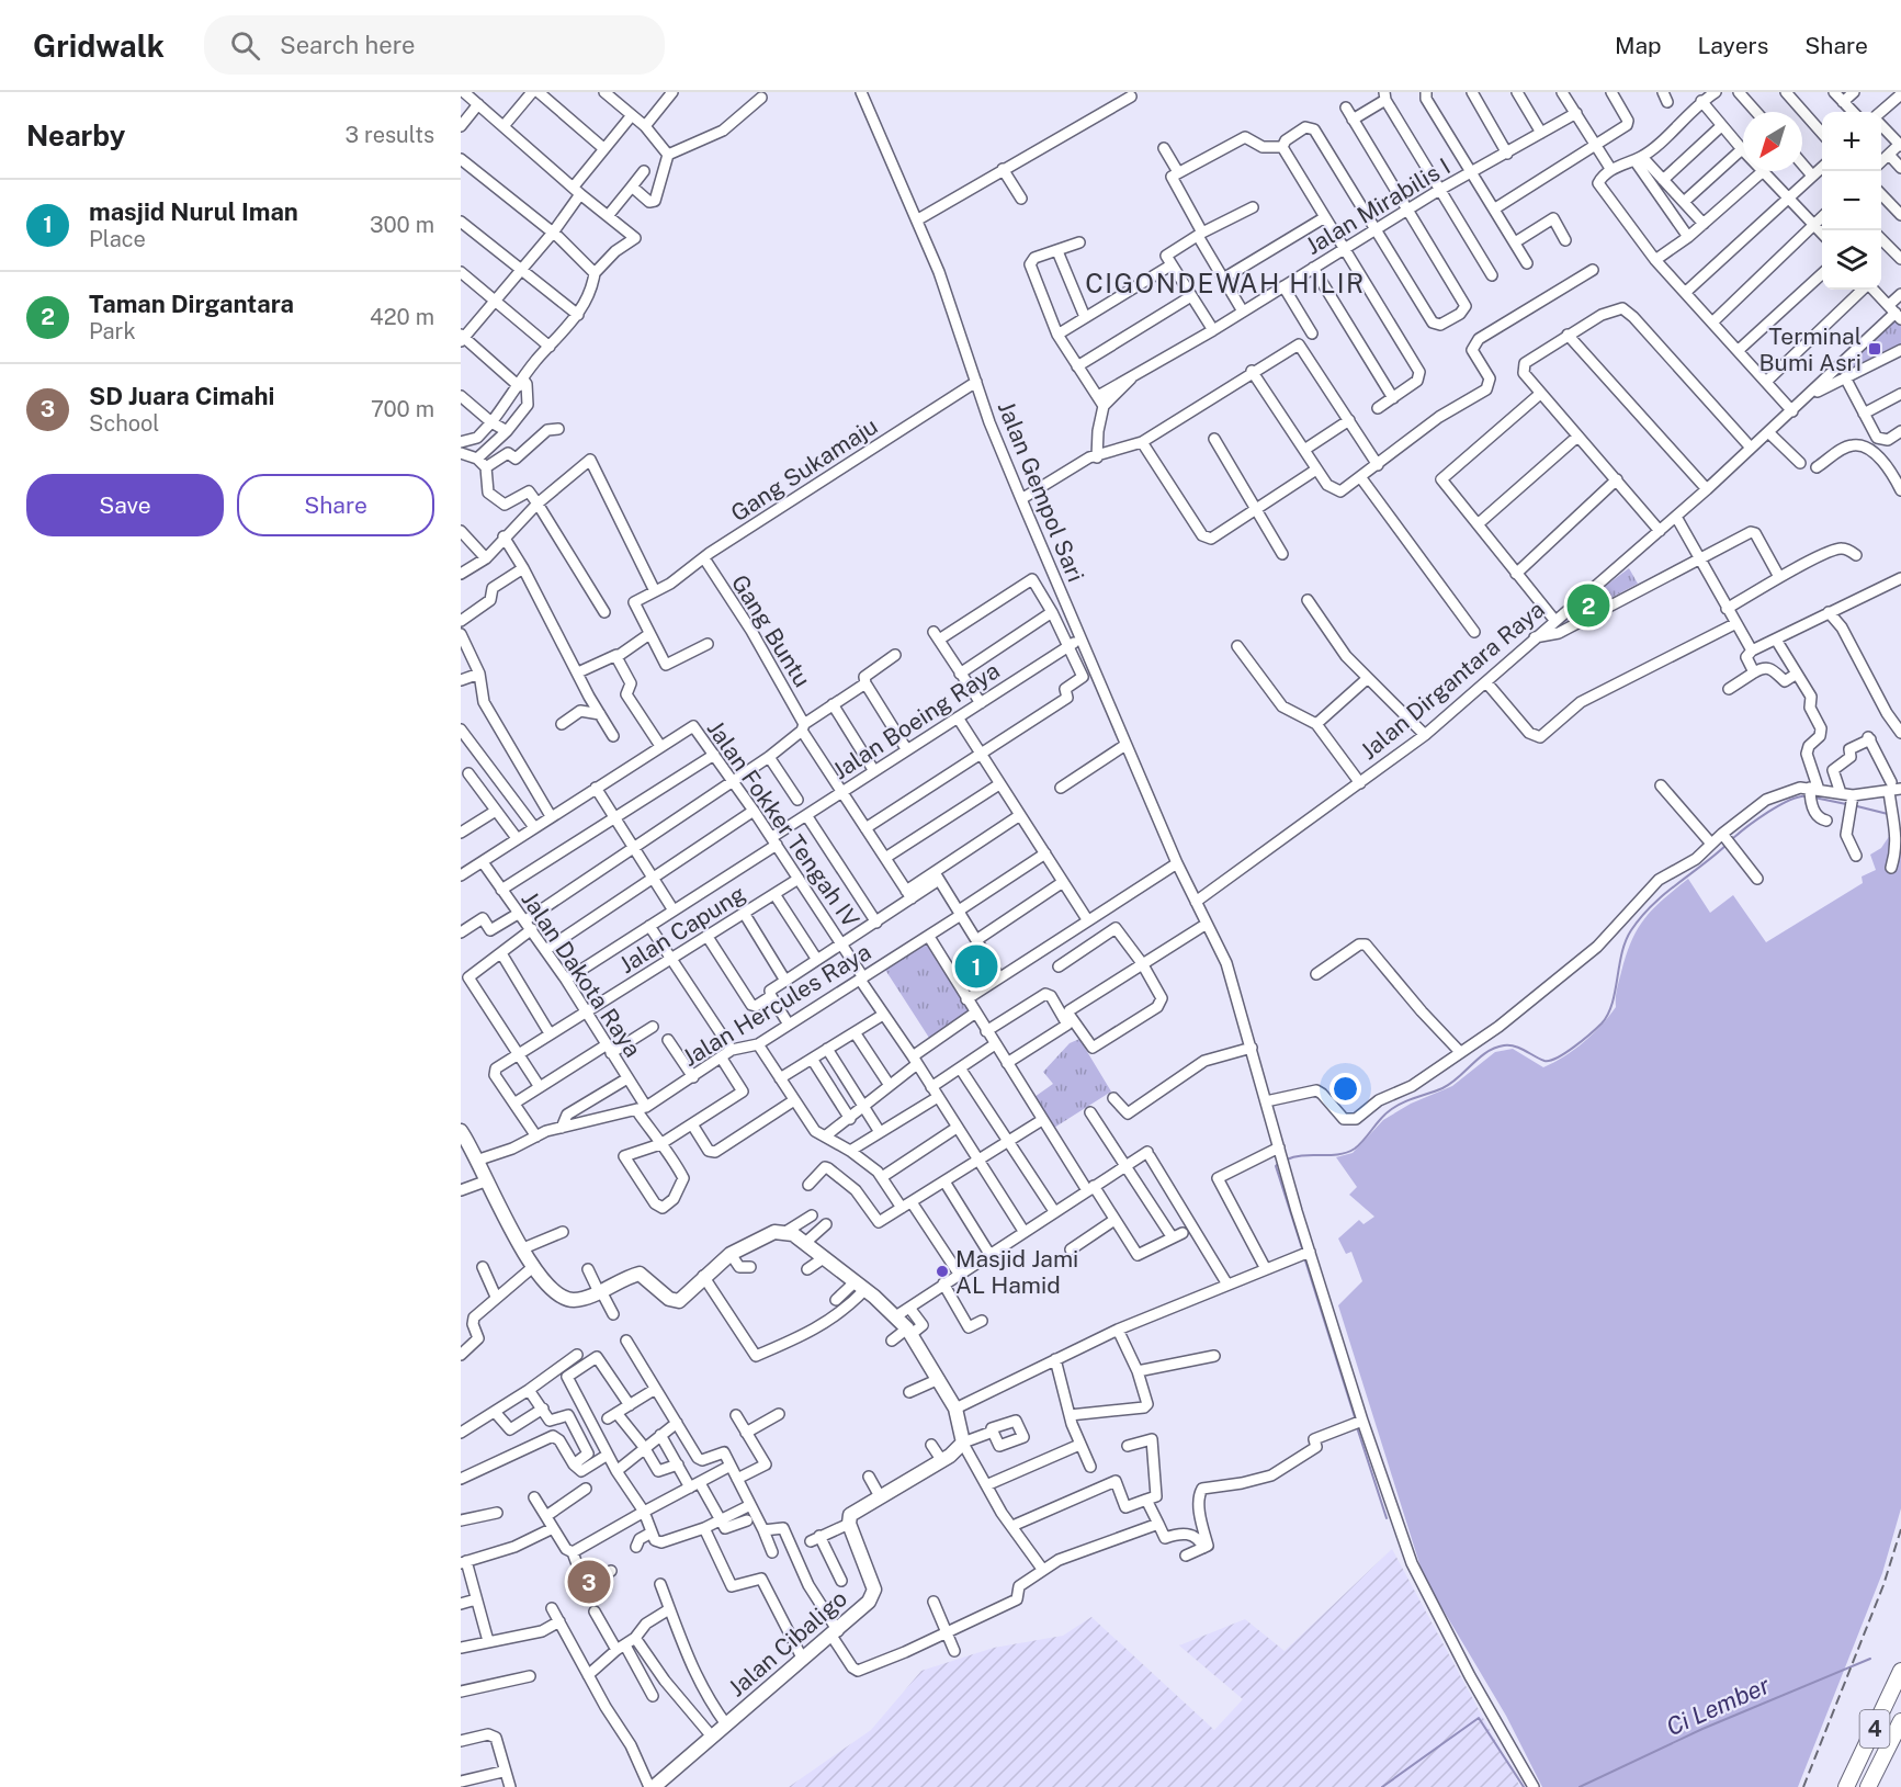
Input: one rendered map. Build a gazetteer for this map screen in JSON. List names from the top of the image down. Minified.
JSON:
{"streets":{"highway":["4"],"main road":["Jalan Cibaligo"],"street":["Jalan Mirabilis I","Gang Sukamaju","Jalan Gempol Sari","Gang Buntu","Jalan Dirgantara Raya","Jalan Boeing Raya","Jalan Fokker Tengah IV","Jalan Capung","Jalan Dakota Raya","Jalan Hercules Raya"]},"crossings":[["Gang Sukamaju","Jalan Gempol Sari"],["Gang Sukamaju","Gang Buntu"],["Jalan Gempol Sari","Jalan Dirgantara Raya"],["Jalan Gempol Sari","Jalan Boeing Raya"],["Gang Buntu","Jalan Boeing Raya"],["Jalan Boeing Raya","Jalan Fokker Tengah IV"],["Jalan Boeing Raya","Jalan Dakota Raya"],["Jalan Fokker Tengah IV","Jalan Capung"],["Jalan Fokker Tengah IV","Jalan Dakota Raya"],["Jalan Fokker Tengah IV","Jalan Hercules Raya"],["Jalan Capung","Jalan Dakota Raya"],["Jalan Dakota Raya","Jalan Hercules Raya"]],"districts":["CIGONDEWAH HILIR"],"water":["Ci Lember"],"places":{"transit":["Terminal Bumi Asri"],"other":["Masjid Jami AL Hamid"]},"north":"bottom left","page":{"header":"Gridwalk","search":"Search here","nav":["Map","Layers","Share"],"heading":["Nearby","3 results"],"map_buttons":["+","−"],"list":[{"mark":"1","name":"masjid Nurul Iman","note":"Place","value":"300 m"},{"mark":"2","name":"Taman Dirgantara","note":"Park","value":"420 m"},{"mark":"3","name":"SD Juara Cimahi","note":"School","value":"700 m"}],"buttons":["Save","Share"],"pins":["2","1","3"]}}
